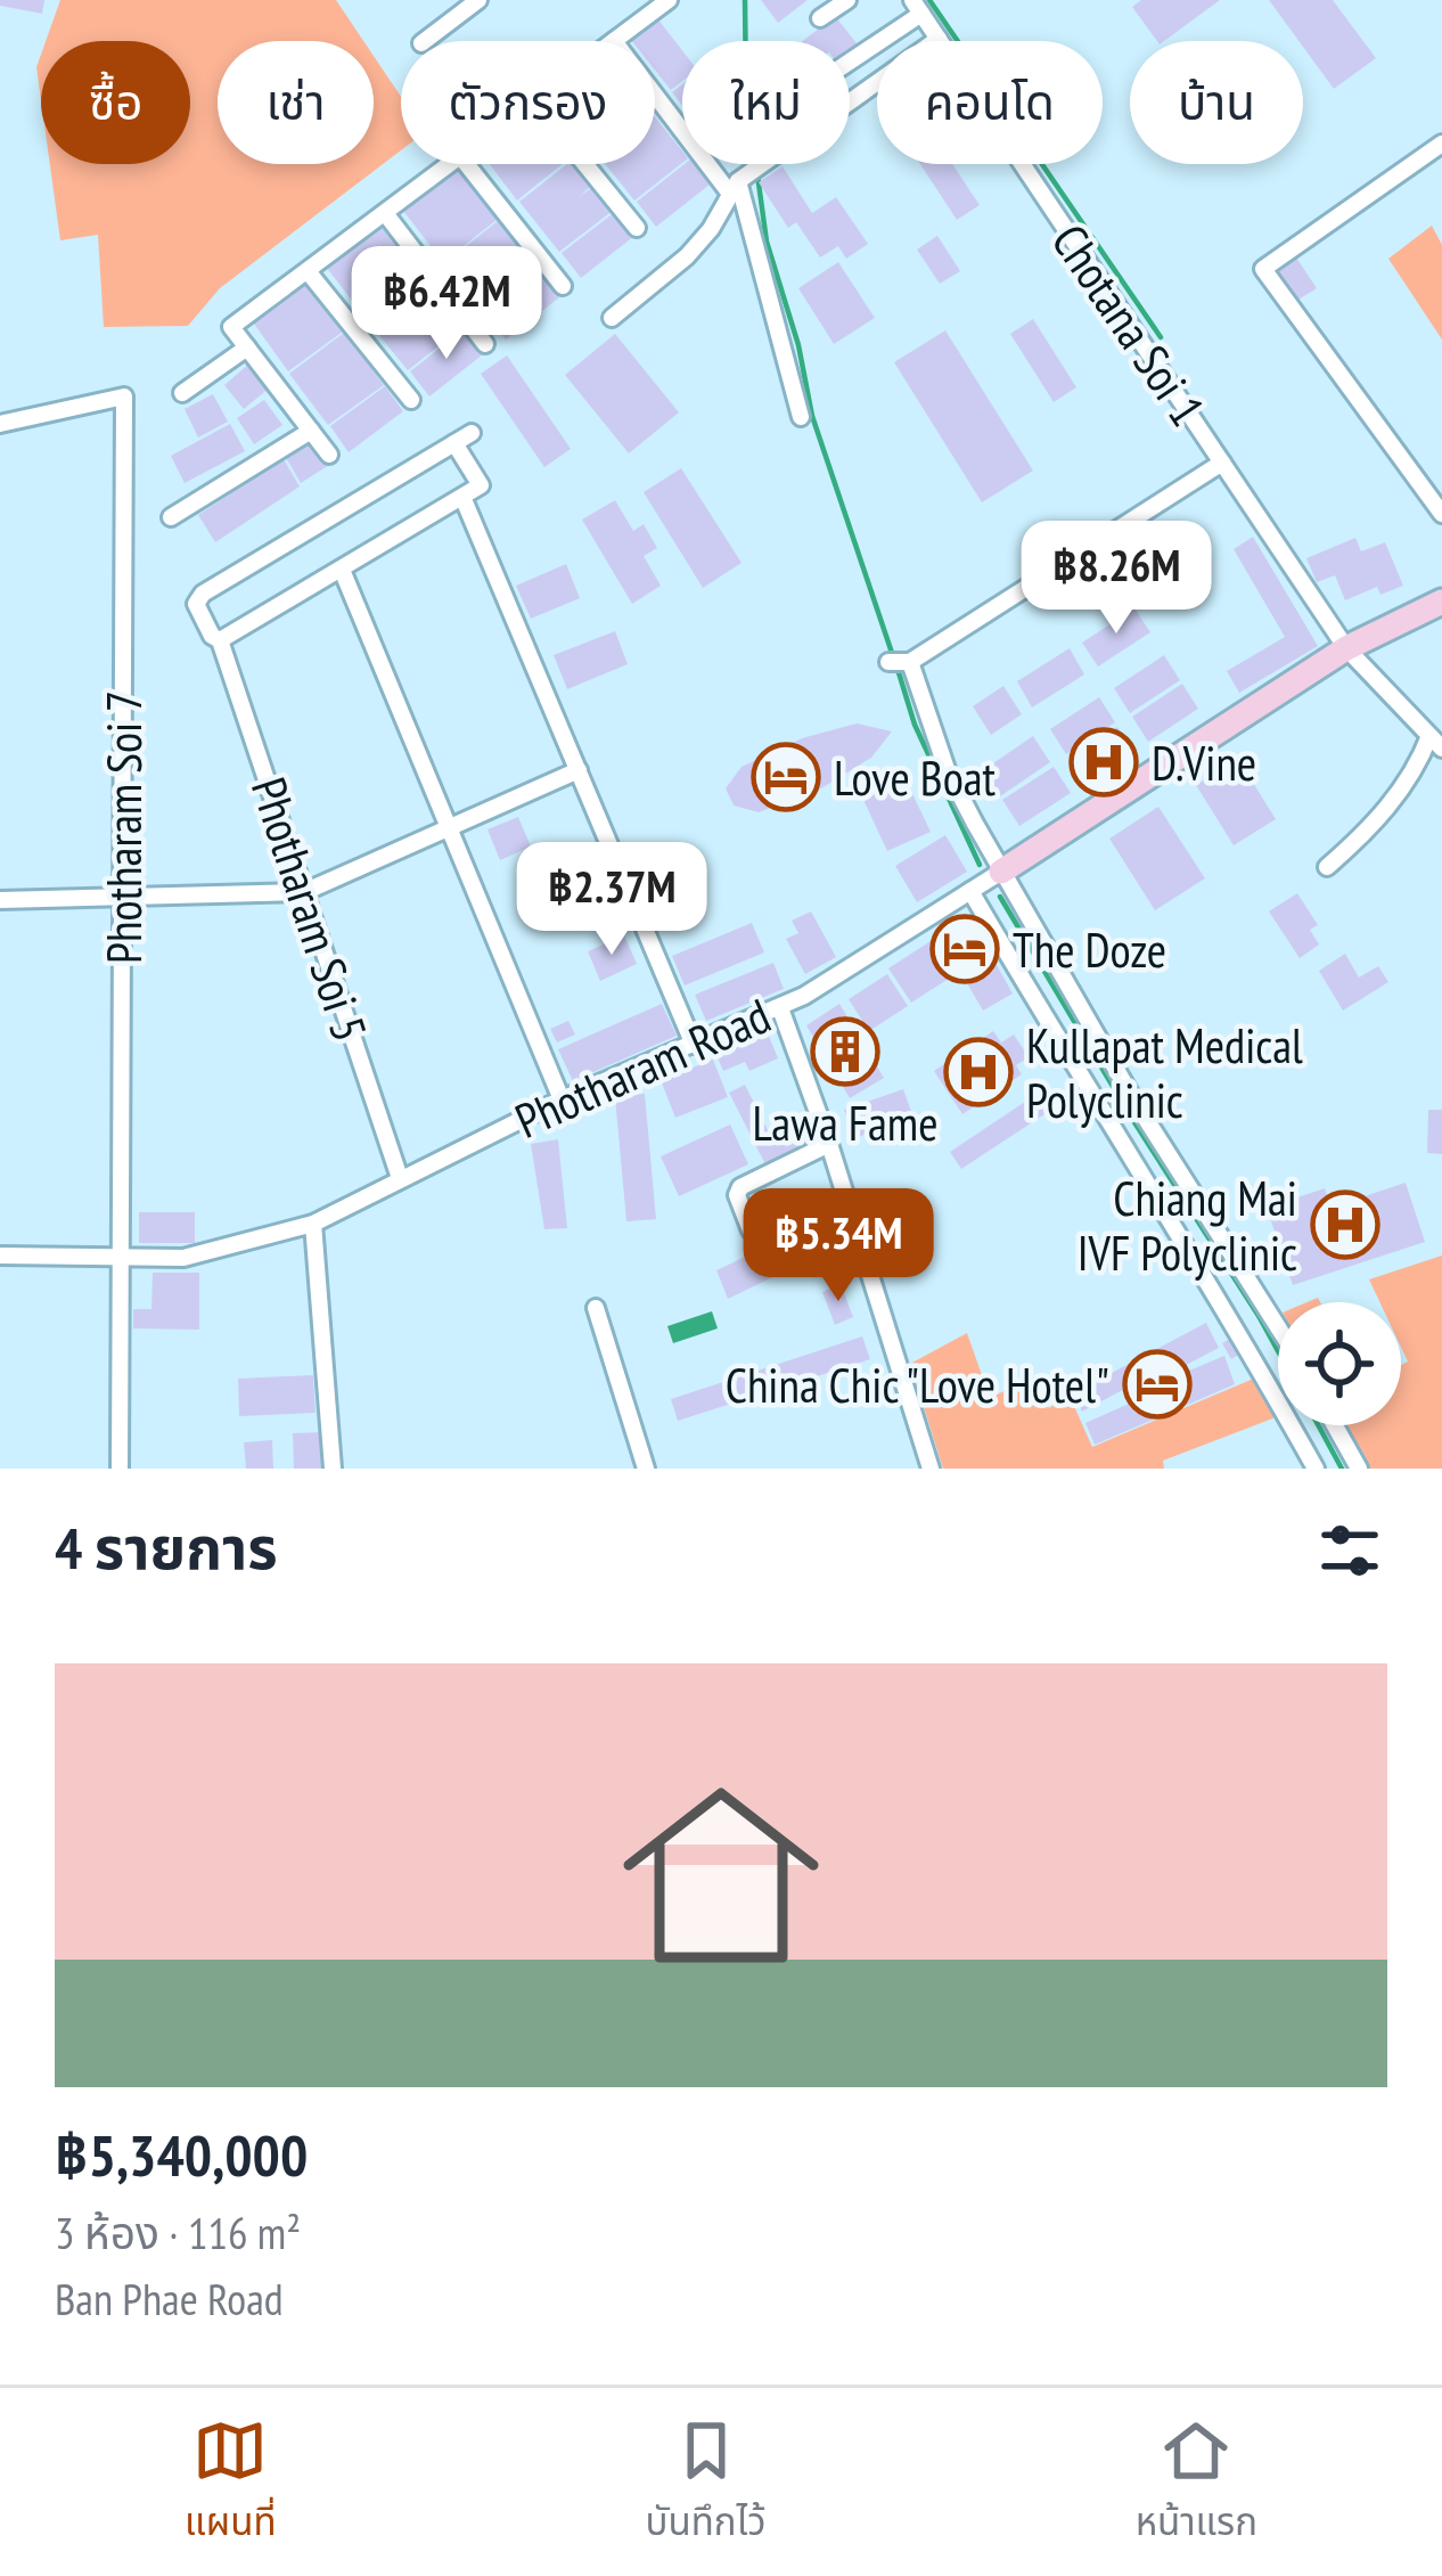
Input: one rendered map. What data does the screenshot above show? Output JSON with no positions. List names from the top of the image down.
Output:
{
  "streets": {
    "street": [
      "Chotana Soi 1",
      "Photharam Soi 7",
      "Photharam Soi 5",
      "Photharam Road"
    ]
  },
  "crossings": [
    ["Chotana Soi 1", "Photharam Road"],
    ["Photharam Soi 7", "Photharam Road"],
    ["Photharam Soi 5", "Photharam Road"]
  ],
  "places": {
    "hospital": ["D.Vine", "Kullapat Medical Polyclinic", "Chiang Mai IVF Polyclinic"],
    "hotel": ["Love Boat", "The Doze", "China Chic \"Love Hotel\""],
    "building": ["Lawa Fame"]
  },
  "page": {
    "chip": [
      "ซื้อ",
      "เช่า",
      "ตัวกรอง",
      "ใหม่",
      "คอนโด",
      "บ้าน"
    ],
    "price": [
      "฿6.42M",
      "฿8.26M",
      "฿2.37M",
      "฿5.34M"
    ],
    "heading": "4 รายการ",
    "list": [
      {
        "name": "฿5,340,000",
        "note": "3 ห้อง · 116 m² · Ban Phae Road"
      }
    ],
    "tabs": ["แผนที่", "บันทึกไว้", "หน้าแรก"]
  }
}
